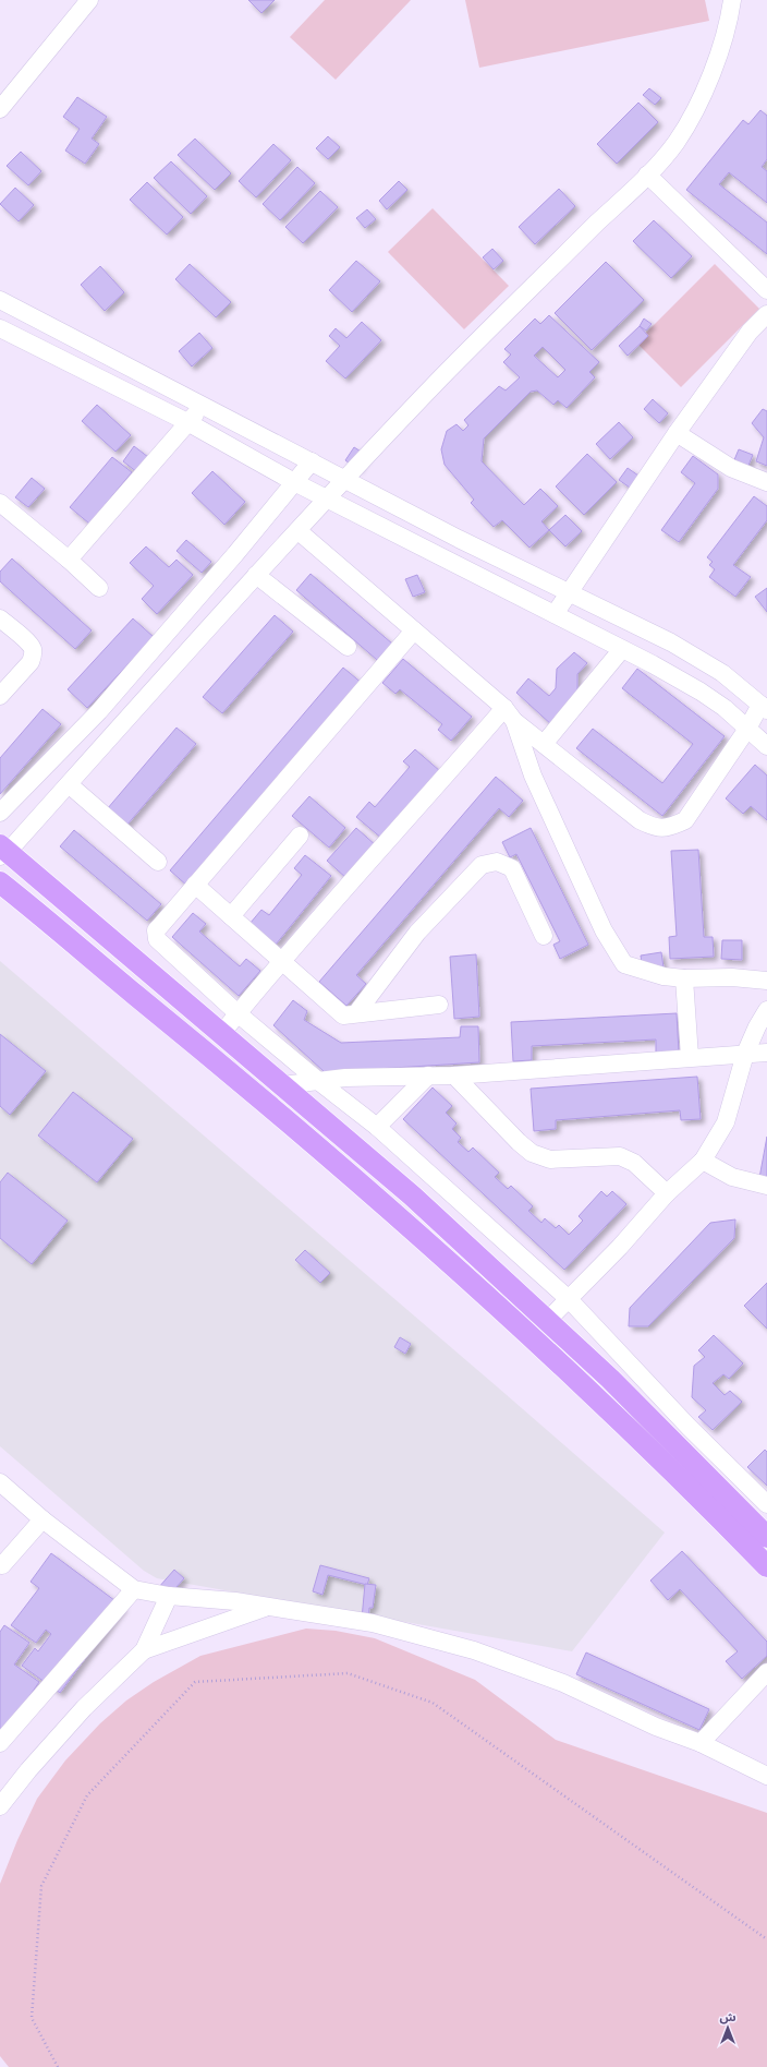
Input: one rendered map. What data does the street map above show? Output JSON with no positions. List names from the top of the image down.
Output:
{
  "north": "top"
}
